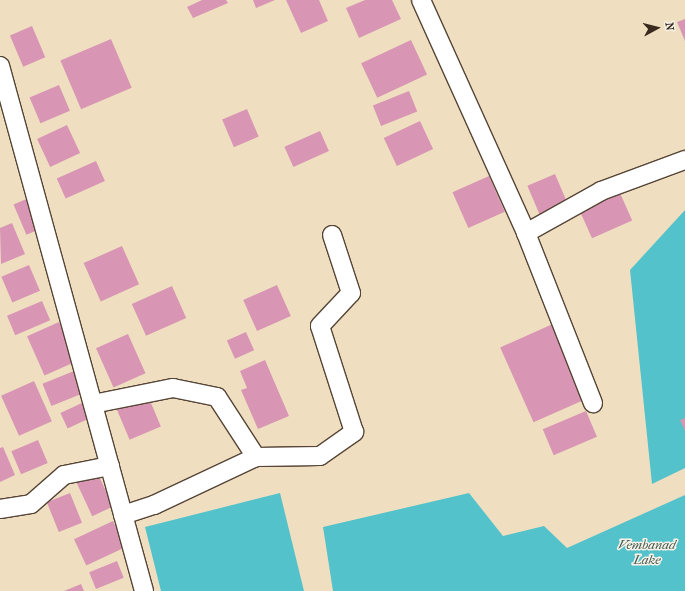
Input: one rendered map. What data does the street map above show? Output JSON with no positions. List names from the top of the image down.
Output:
{
  "water": ["Vembanad Lake"],
  "north": "right"
}
